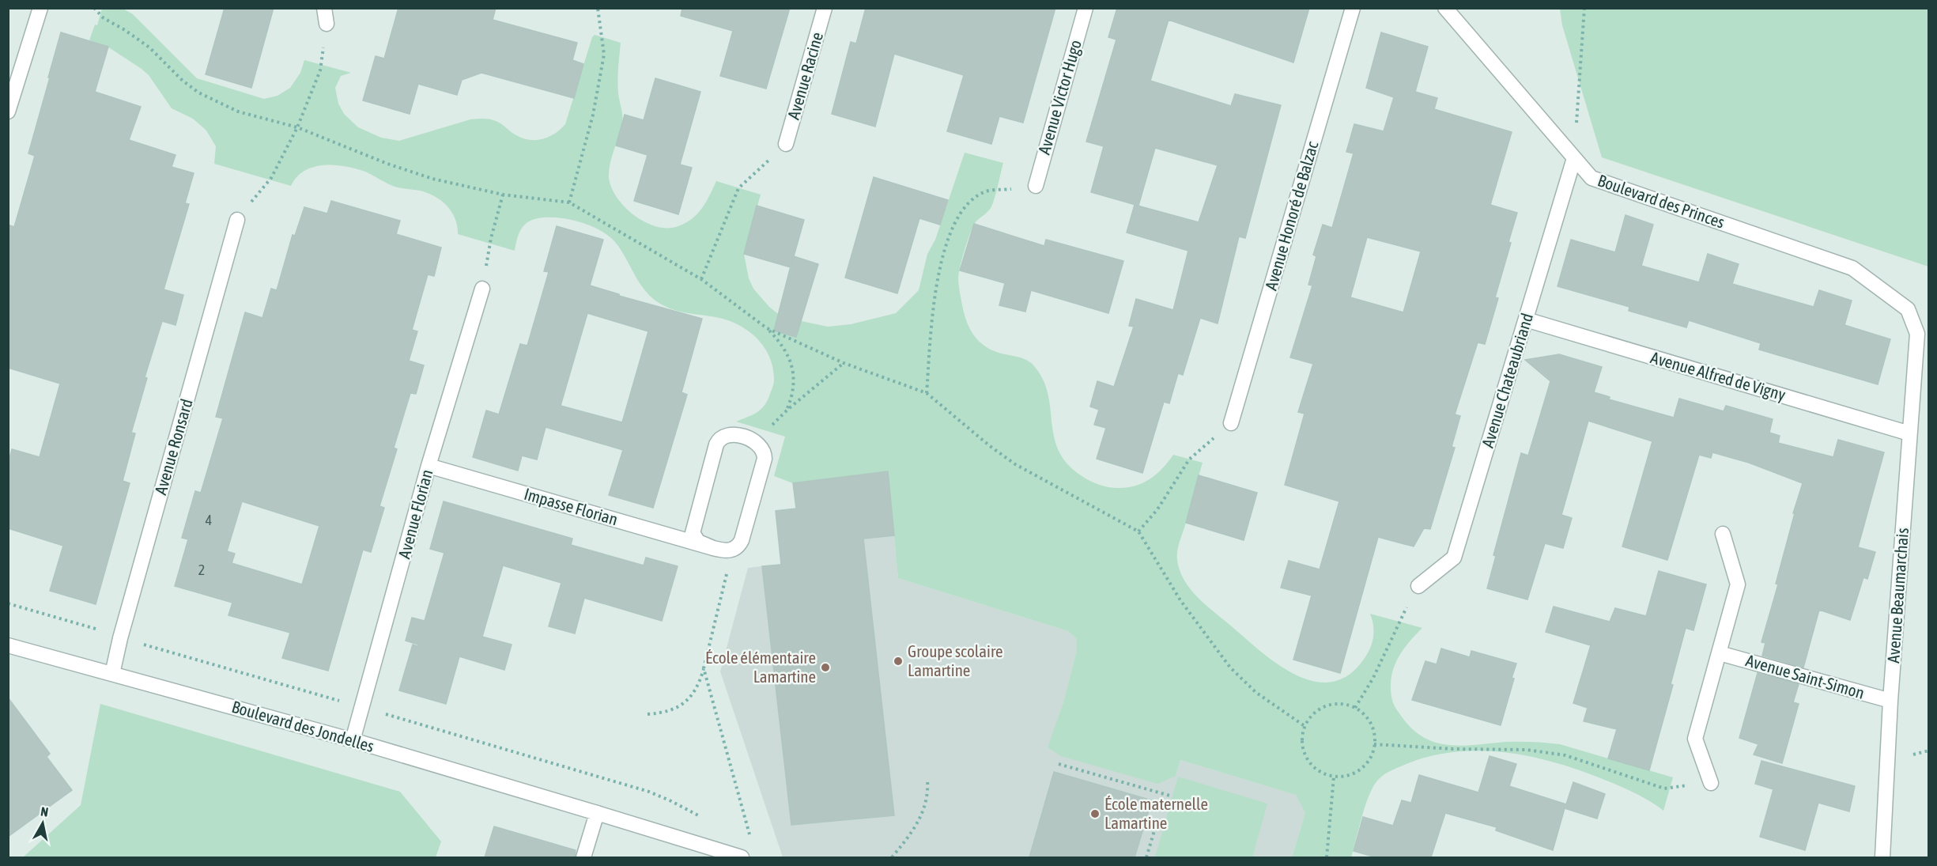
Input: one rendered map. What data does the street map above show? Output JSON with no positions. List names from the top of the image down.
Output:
{
  "streets": {
    "street": [
      "Avenue Racine",
      "Avenue Victor Hugo",
      "Boulevard des Princes",
      "Avenue Honoré de Balzac",
      "Avenue Alfred de Vigny",
      "Avenue Chateaubriand",
      "Avenue Ronsard",
      "Impasse Florian",
      "Avenue Florian",
      "Avenue Beaumarchais",
      "Avenue Saint-Simon",
      "Boulevard des Jondelles"
    ]
  },
  "crossings": [
    ["Boulevard des Princes", "Avenue Chateaubriand"],
    ["Boulevard des Princes", "Avenue Beaumarchais"],
    ["Avenue Alfred de Vigny", "Avenue Chateaubriand"],
    ["Avenue Alfred de Vigny", "Avenue Beaumarchais"],
    ["Avenue Ronsard", "Boulevard des Jondelles"],
    ["Impasse Florian", "Avenue Florian"],
    ["Avenue Florian", "Boulevard des Jondelles"],
    ["Avenue Beaumarchais", "Avenue Saint-Simon"]
  ],
  "places": ["Groupe scolaire Lamartine", "École élémentaire Lamartine", "École maternelle Lamartine"],
  "house_numbers": ["4", "2"],
  "north": "top"
}
